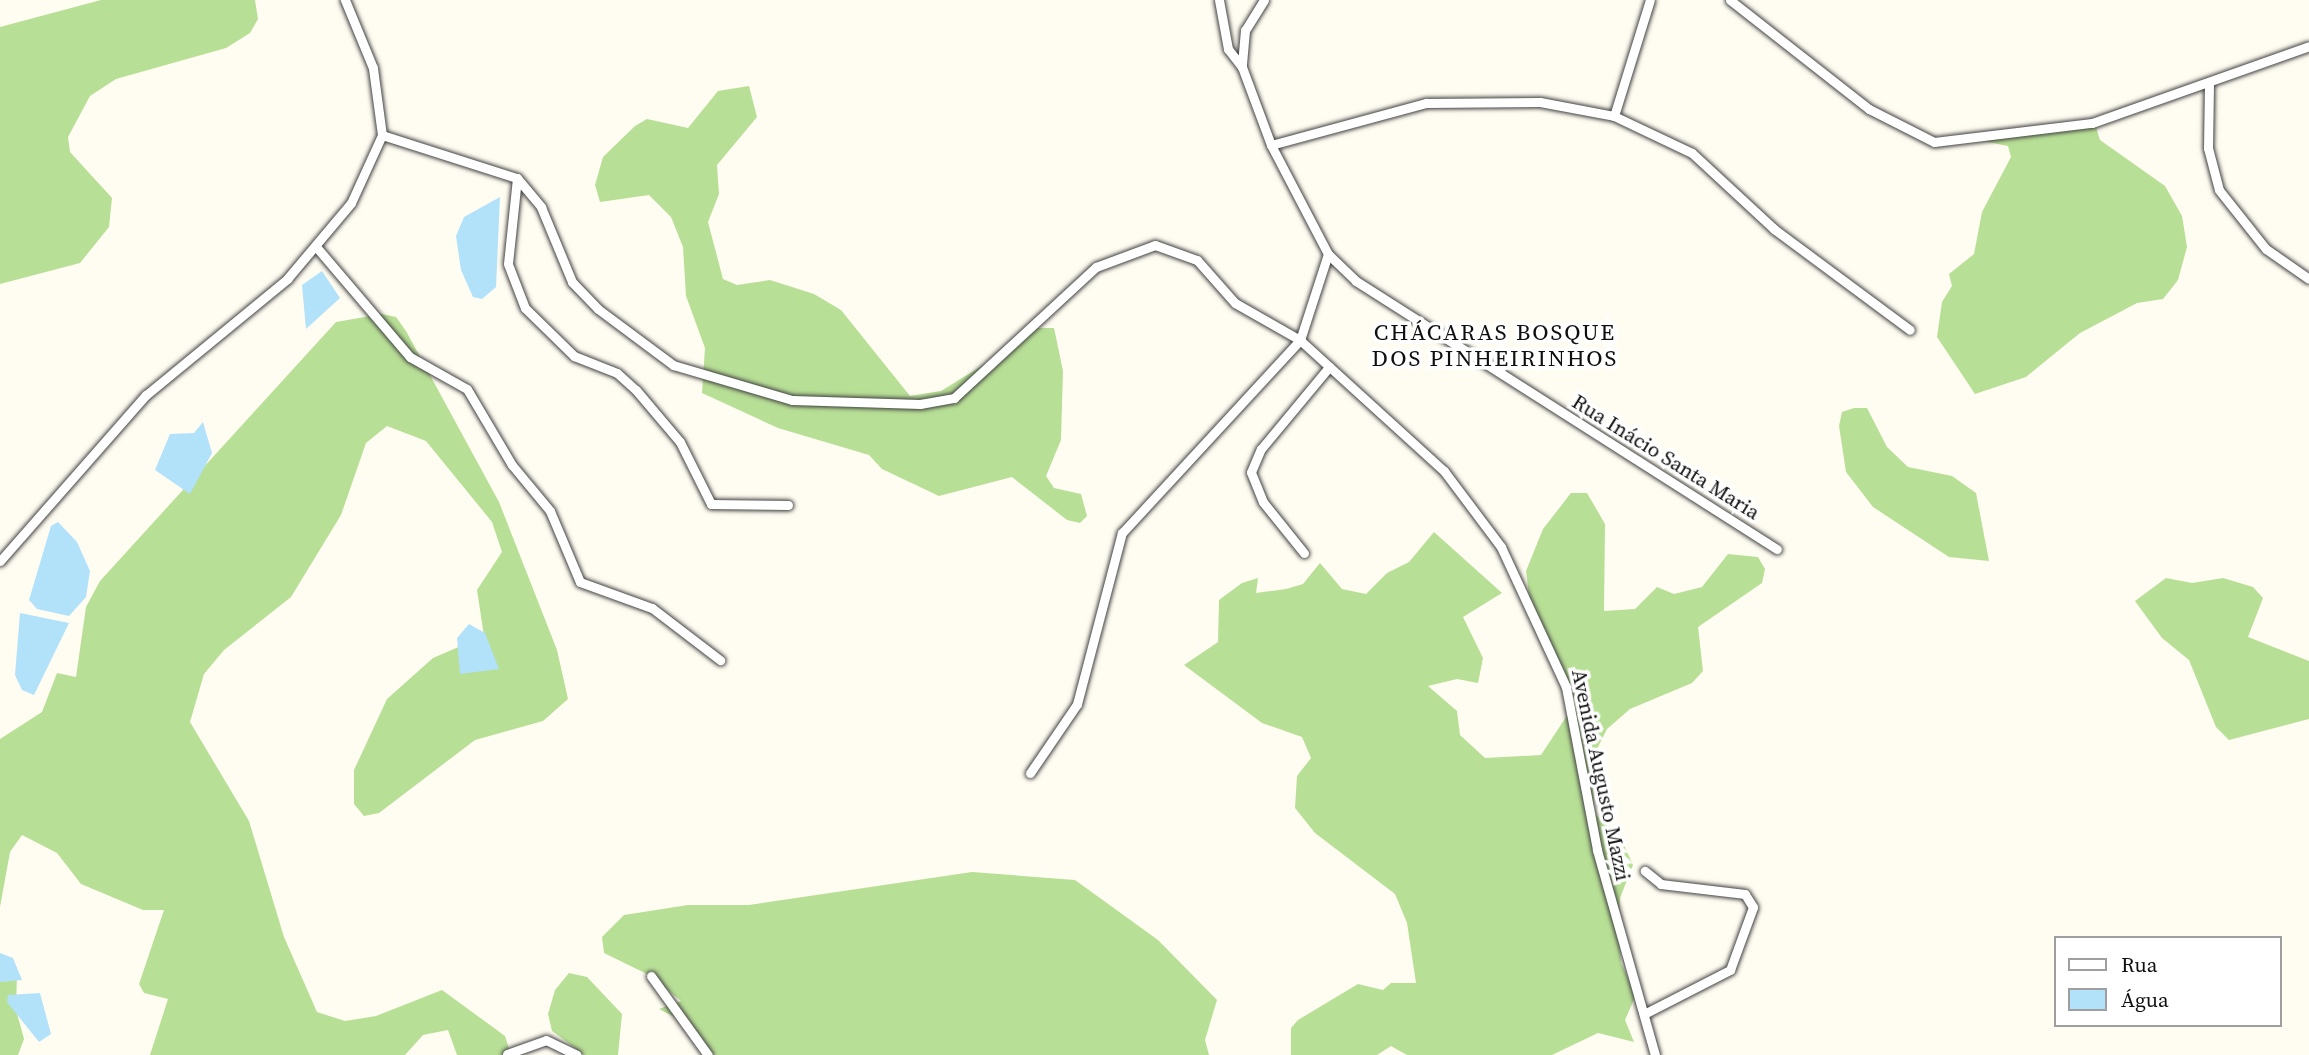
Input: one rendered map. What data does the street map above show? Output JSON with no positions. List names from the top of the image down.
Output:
{
  "streets": {
    "street": ["Rua Inácio Santa Maria", "Avenida Augusto Mazzi"]
  },
  "districts": ["CHÁCARAS BOSQUE DOS PINHEIRINHOS"],
  "legend": ["Rua", "Água"]
}
